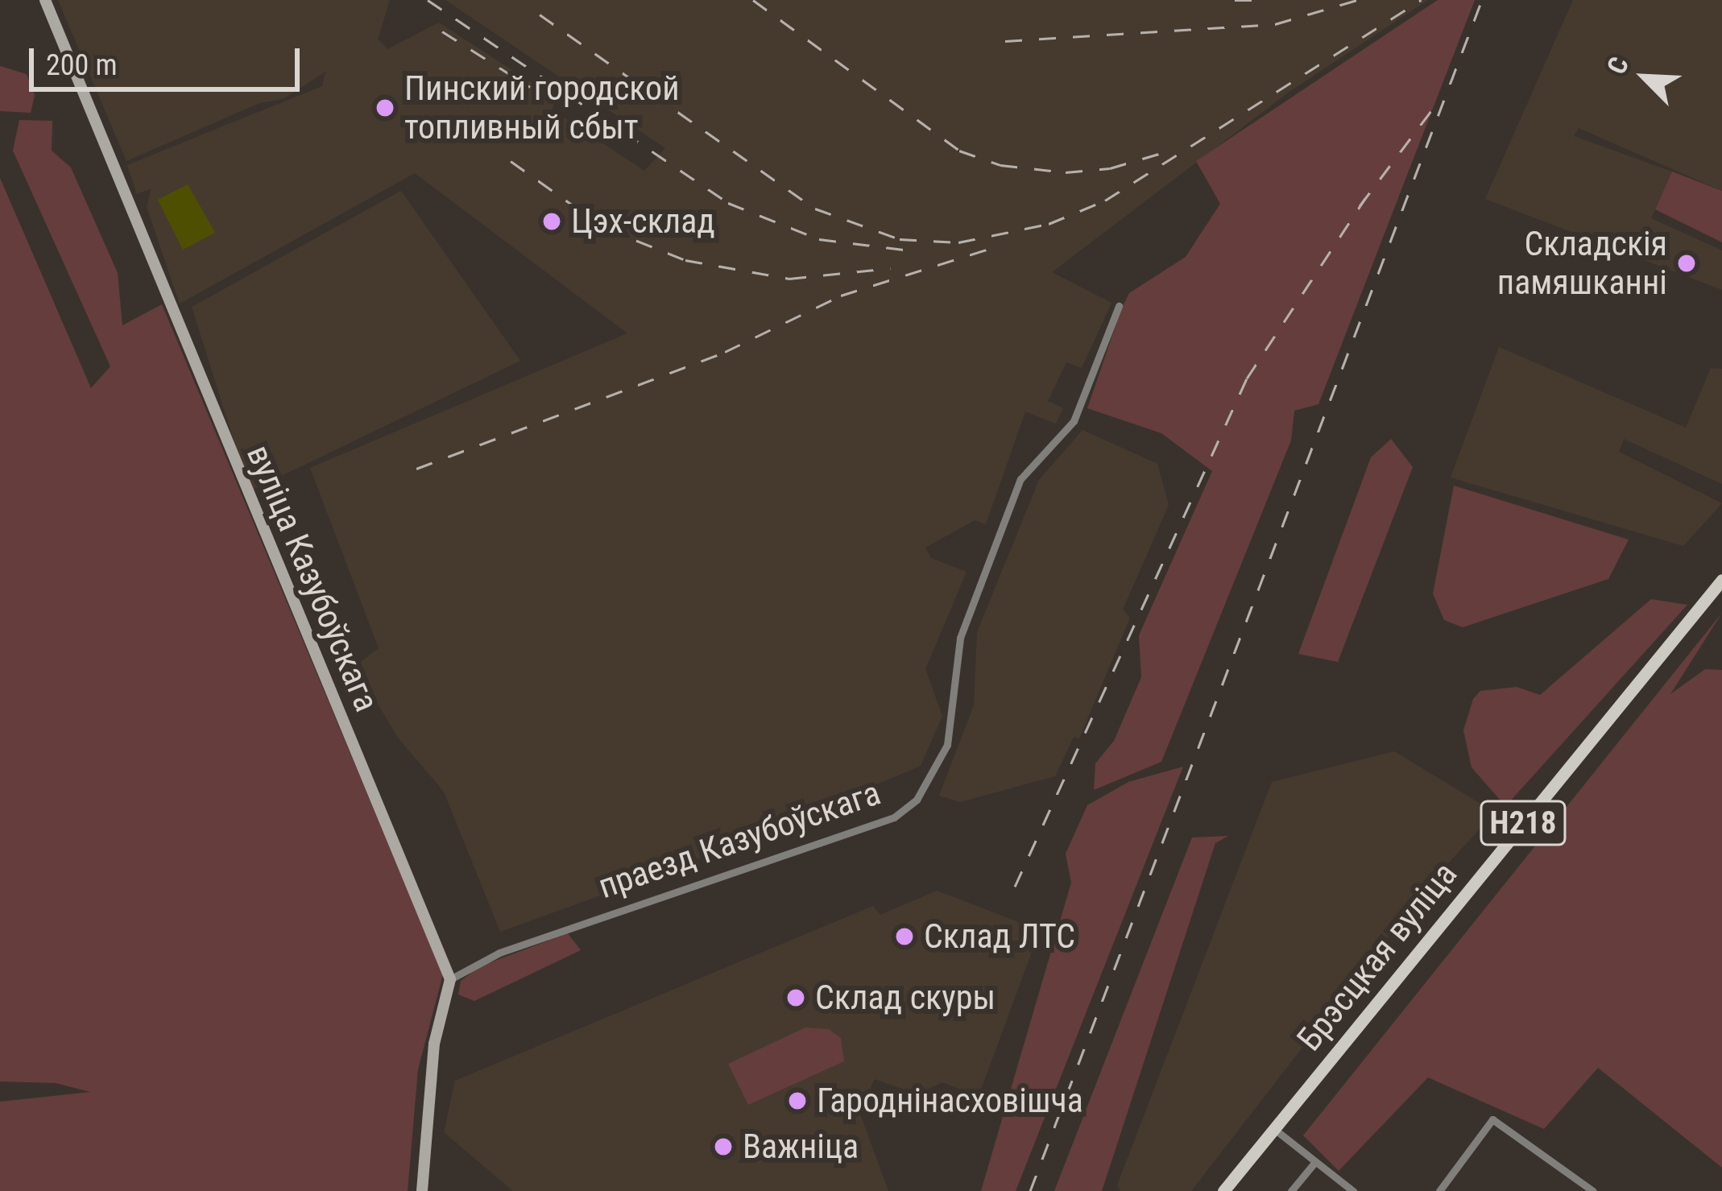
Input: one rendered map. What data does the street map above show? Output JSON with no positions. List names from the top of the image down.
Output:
{
  "streets": {
    "main road": ["Н218", "Брэсцкая вуліца"],
    "street": ["вуліца Казубоўскага", "праезд Казубоўскага"]
  },
  "crossings": [
    ["вуліца Казубоўскага", "праезд Казубоўскага"]
  ],
  "places": [
    "Пинский городской топливный сбыт",
    "Цэх-склад",
    "Складскія памяшканні",
    "Склад ЛТС",
    "Склад скуры",
    "Гароднінасховішча",
    "Важніца"
  ],
  "scale_bar": "200 m",
  "north": "top left"
}
